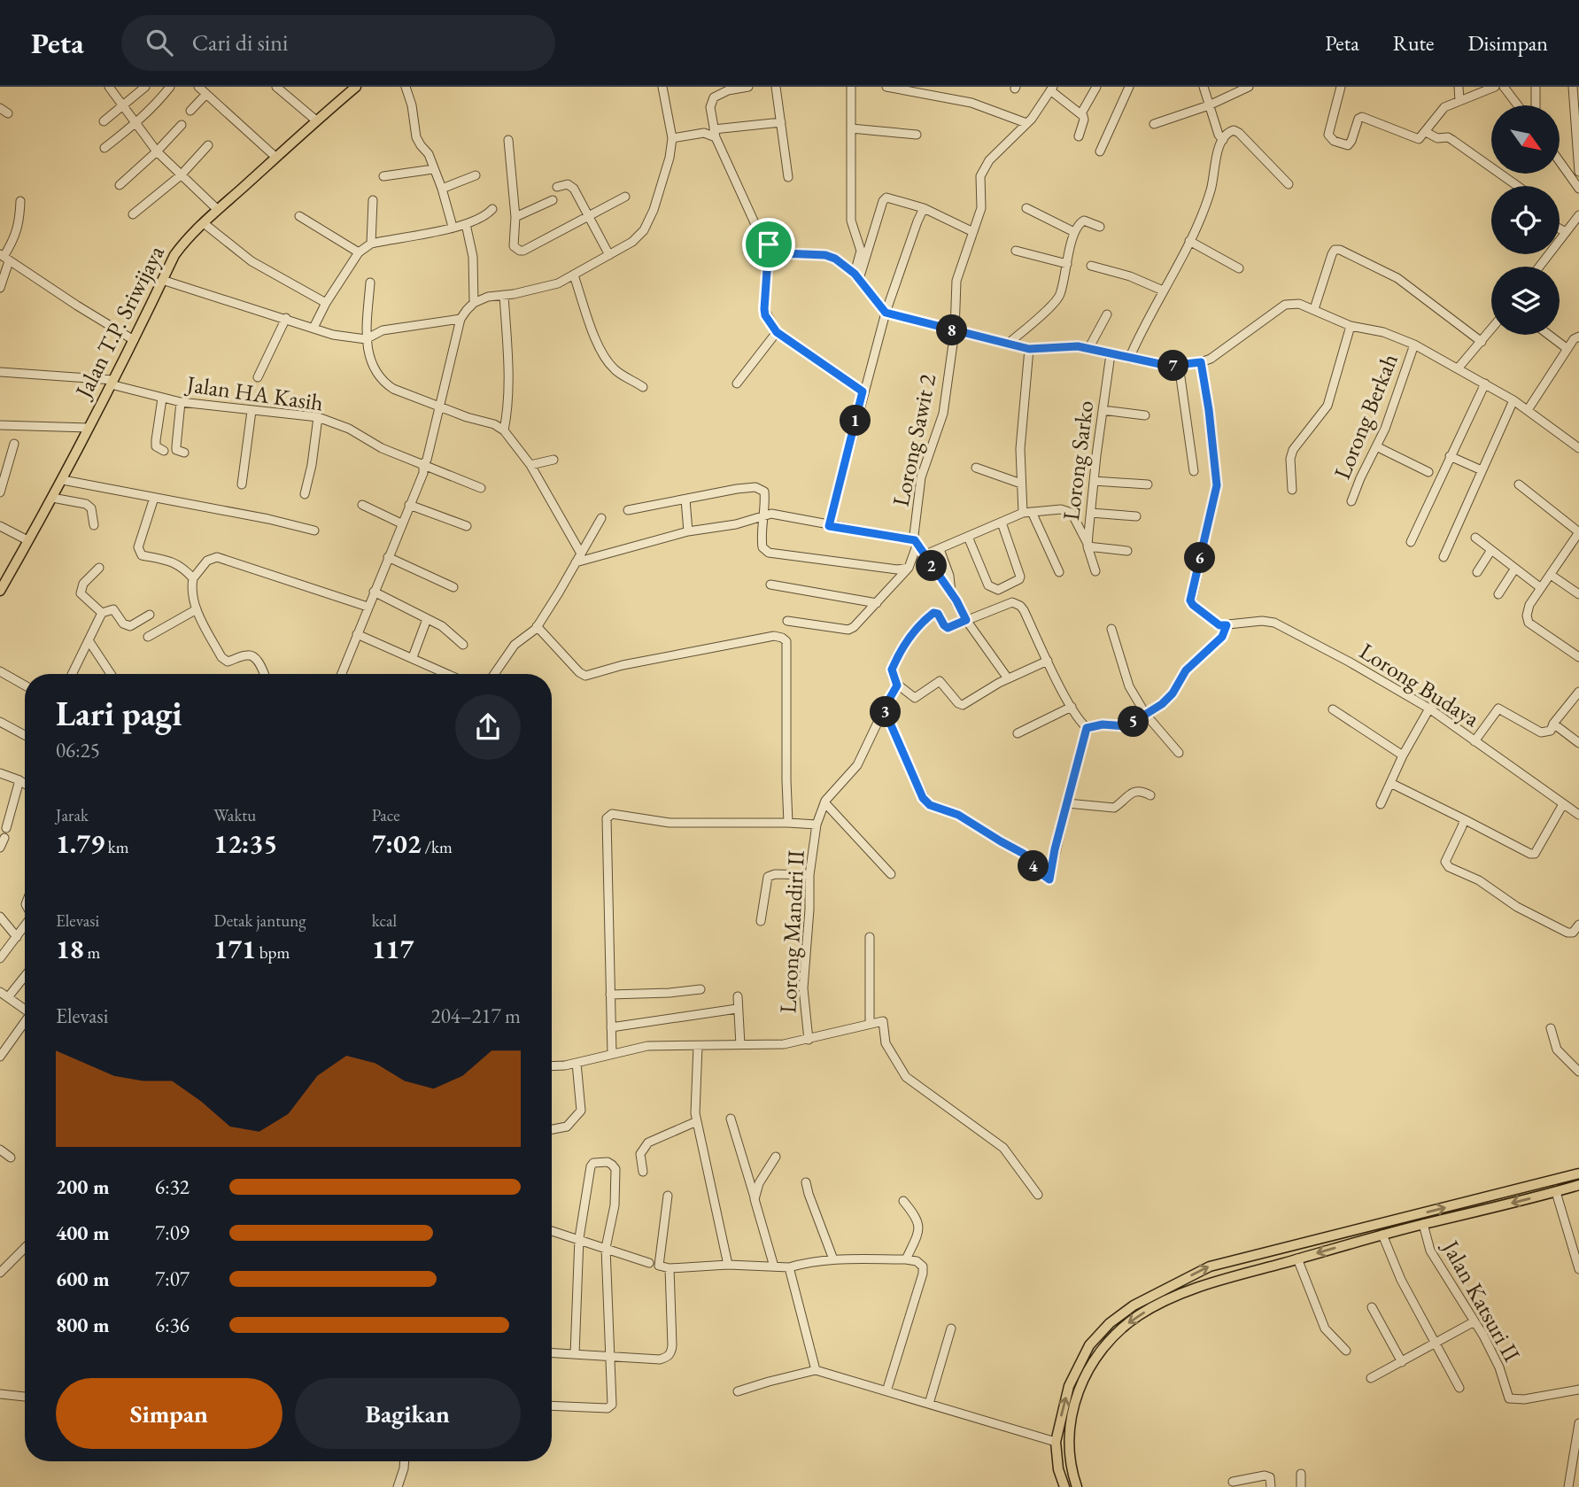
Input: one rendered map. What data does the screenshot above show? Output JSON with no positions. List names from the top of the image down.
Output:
{
  "streets": {
    "main road": ["Jalan T.P. Sriwijaya"],
    "street": [
      "Jalan HA Kasih",
      "Lorong Berkah",
      "Lorong Sawit 2",
      "Lorong Sarko",
      "Lorong Budaya",
      "Lorong Mandiri II",
      "Jalan Katsuri II"
    ]
  },
  "crossings": [
    ["Jalan T.P. Sriwijaya", "Jalan HA Kasih"]
  ],
  "north": "bottom right",
  "page": {
    "header": "Peta",
    "search": "Cari di sini",
    "nav": ["Peta", "Rute", "Disimpan"],
    "pins": [
      "8",
      "7",
      "1",
      "6",
      "2",
      "3",
      "5",
      "4"
    ],
    "heading": ["Lari pagi", "06:25"],
    "stats": [
      ["Jarak", "1.79 km"],
      ["Waktu", "12:35"],
      ["Pace", "7:02 /km"],
      ["Elevasi", "18 m"],
      ["Detak jantung", "171 bpm"],
      ["kcal", "117"]
    ],
    "chart": ["Elevasi", "204–217 m"],
    "list": [
      {
        "name": "200 m",
        "note": "6:32"
      },
      {
        "name": "400 m",
        "note": "7:09"
      },
      {
        "name": "600 m",
        "note": "7:07"
      },
      {
        "name": "800 m",
        "note": "6:36"
      }
    ],
    "buttons": ["Simpan", "Bagikan"]
  }
}
